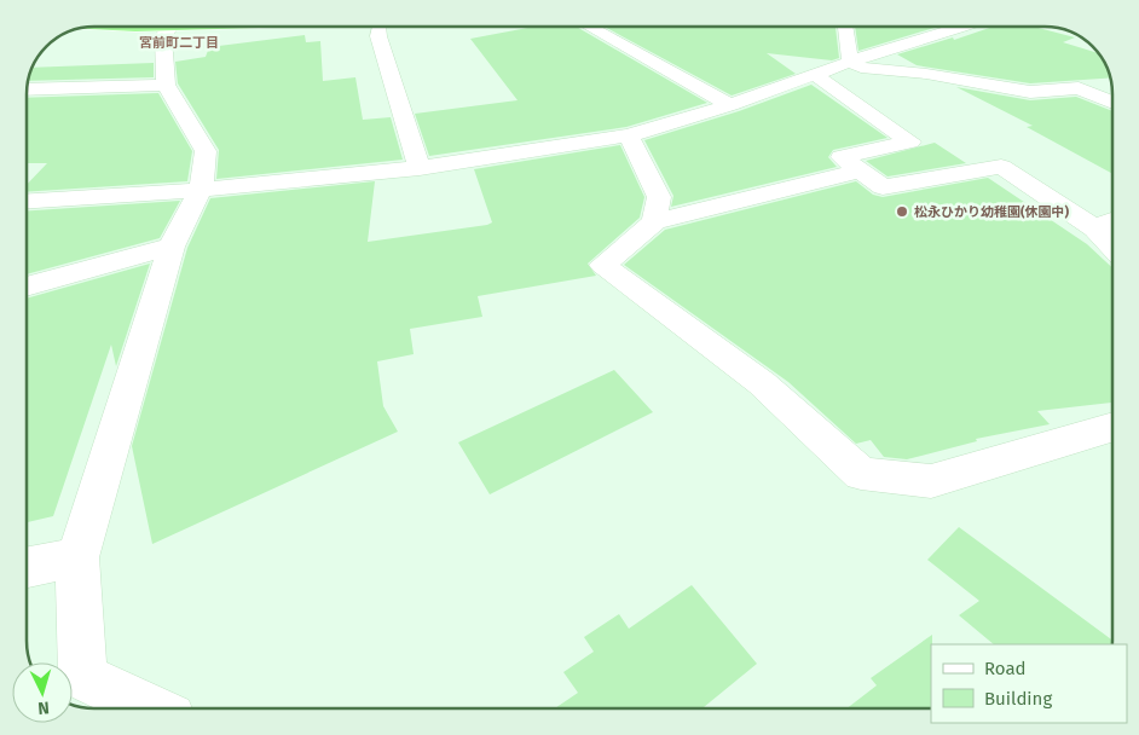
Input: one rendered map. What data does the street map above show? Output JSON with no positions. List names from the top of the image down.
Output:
{
  "districts": ["宮前町二丁目"],
  "places": ["松永ひかり幼稚園(休園中)"],
  "legend": ["Road", "Building"],
  "north": "bottom"
}
